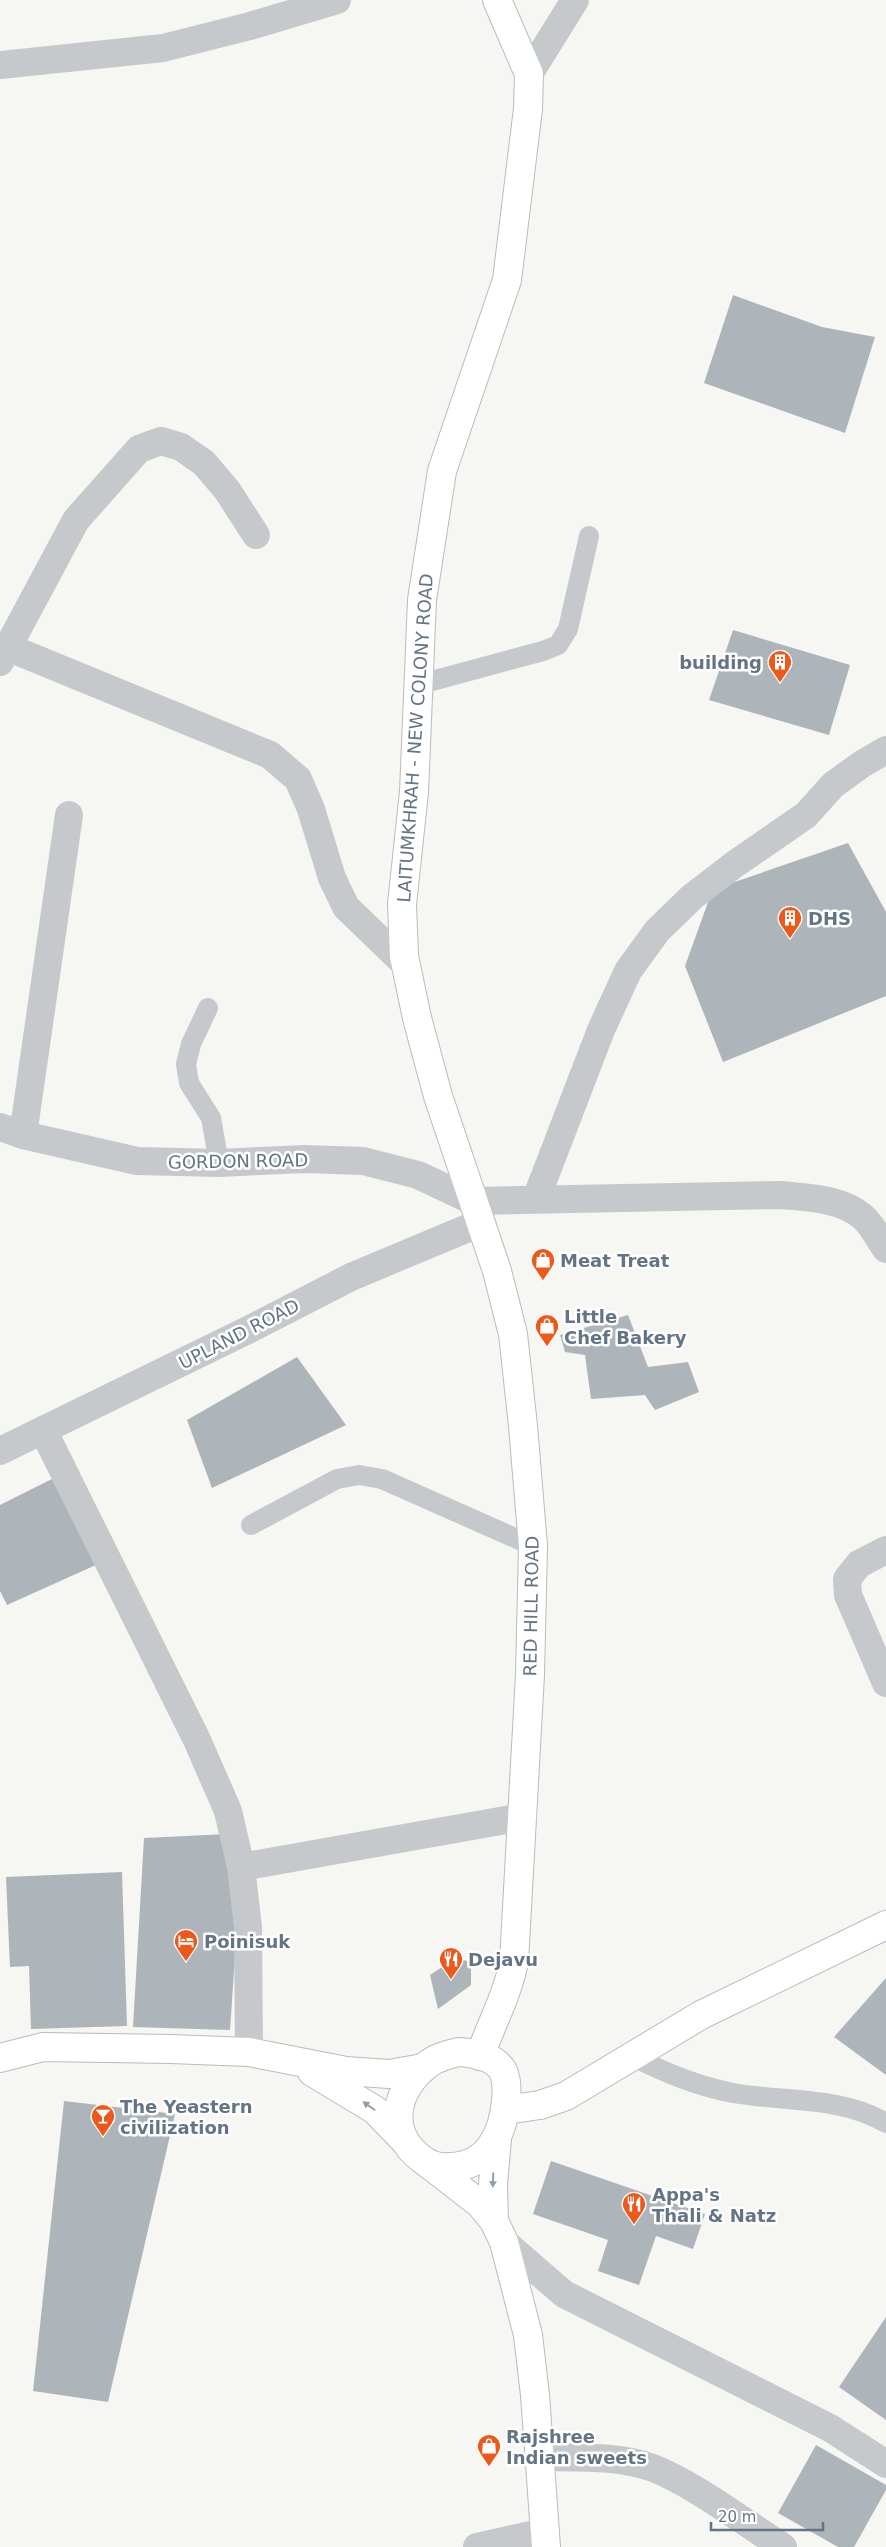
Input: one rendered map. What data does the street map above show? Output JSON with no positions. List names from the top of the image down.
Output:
{
  "streets": {
    "street": [
      "LAITUMKHRAH - NEW COLONY ROAD",
      "GORDON ROAD",
      "UPLAND ROAD",
      "RED HILL ROAD"
    ]
  },
  "crossings": [
    ["LAITUMKHRAH - NEW COLONY ROAD", "RED HILL ROAD"],
    ["GORDON ROAD", "UPLAND ROAD"],
    ["GORDON ROAD", "RED HILL ROAD"],
    ["UPLAND ROAD", "RED HILL ROAD"]
  ],
  "places": {
    "building": ["building", "DHS"],
    "shop": ["Meat Treat", "Little Chef Bakery", "Rajshree Indian sweets"],
    "hotel": ["Poinisuk"],
    "restaurant": ["Dejavu", "Appa's Thali & Natz"],
    "bar": ["The Yeastern civilization"]
  },
  "scale_bar": "20 m"
}
